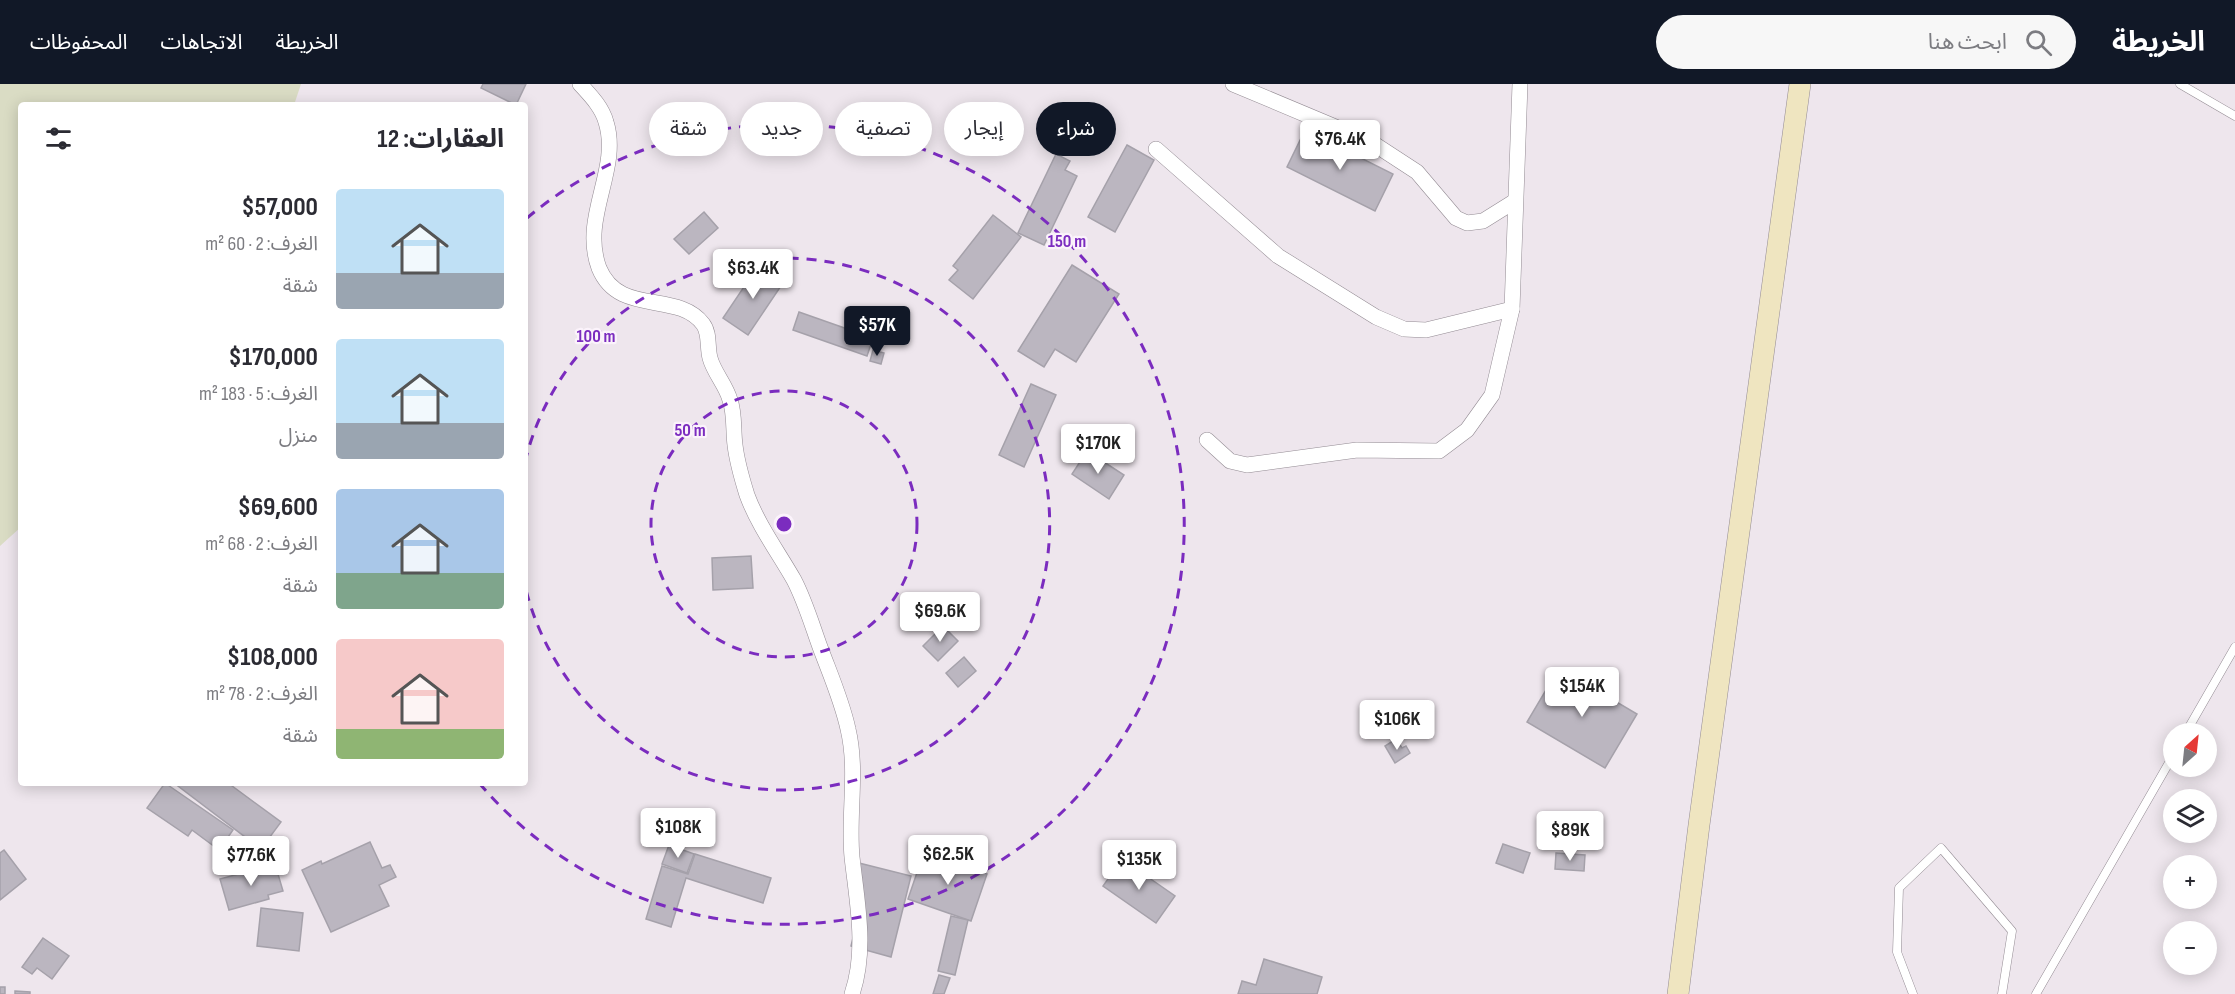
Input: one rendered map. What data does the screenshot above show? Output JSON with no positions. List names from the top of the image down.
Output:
{
  "north": "top right",
  "page": {
    "header": "الخريطة",
    "search": "ابحث هنا",
    "nav": ["الخريطة", "الاتجاهات", "المحفوظات"],
    "chip": [
      "شراء",
      "إيجار",
      "تصفية",
      "جديد",
      "شقة"
    ],
    "heading": "العقارات: 12",
    "price": [
      "$76.4K",
      "$63.4K",
      "$57K",
      "$170K",
      "$69.6K",
      "$154K",
      "$106K",
      "$108K",
      "$89K",
      "$62.5K",
      "$77.6K",
      "$135K"
    ],
    "list": [
      {
        "name": "$57,000",
        "note": "الغرف: 2 · 60 m² · شقة"
      },
      {
        "name": "$170,000",
        "note": "الغرف: 5 · 183 m² · منزل"
      },
      {
        "name": "$69,600",
        "note": "الغرف: 2 · 68 m² · شقة"
      },
      {
        "name": "$108,000",
        "note": "الغرف: 2 · 78 m² · شقة"
      }
    ],
    "map_buttons": ["+", "−"]
  },
  "rings": ["150 m", "100 m", "50 m"]
}
